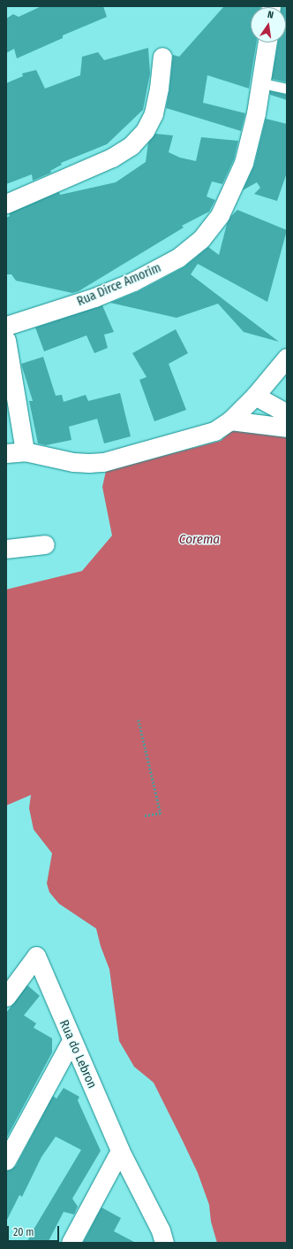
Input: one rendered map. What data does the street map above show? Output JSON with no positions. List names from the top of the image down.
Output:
{
  "streets": {
    "street": ["Rua Dirce Amorim", "Rua do Lebron"]
  },
  "water": ["Corema"],
  "scale_bar": "20 m",
  "north": "top"
}
